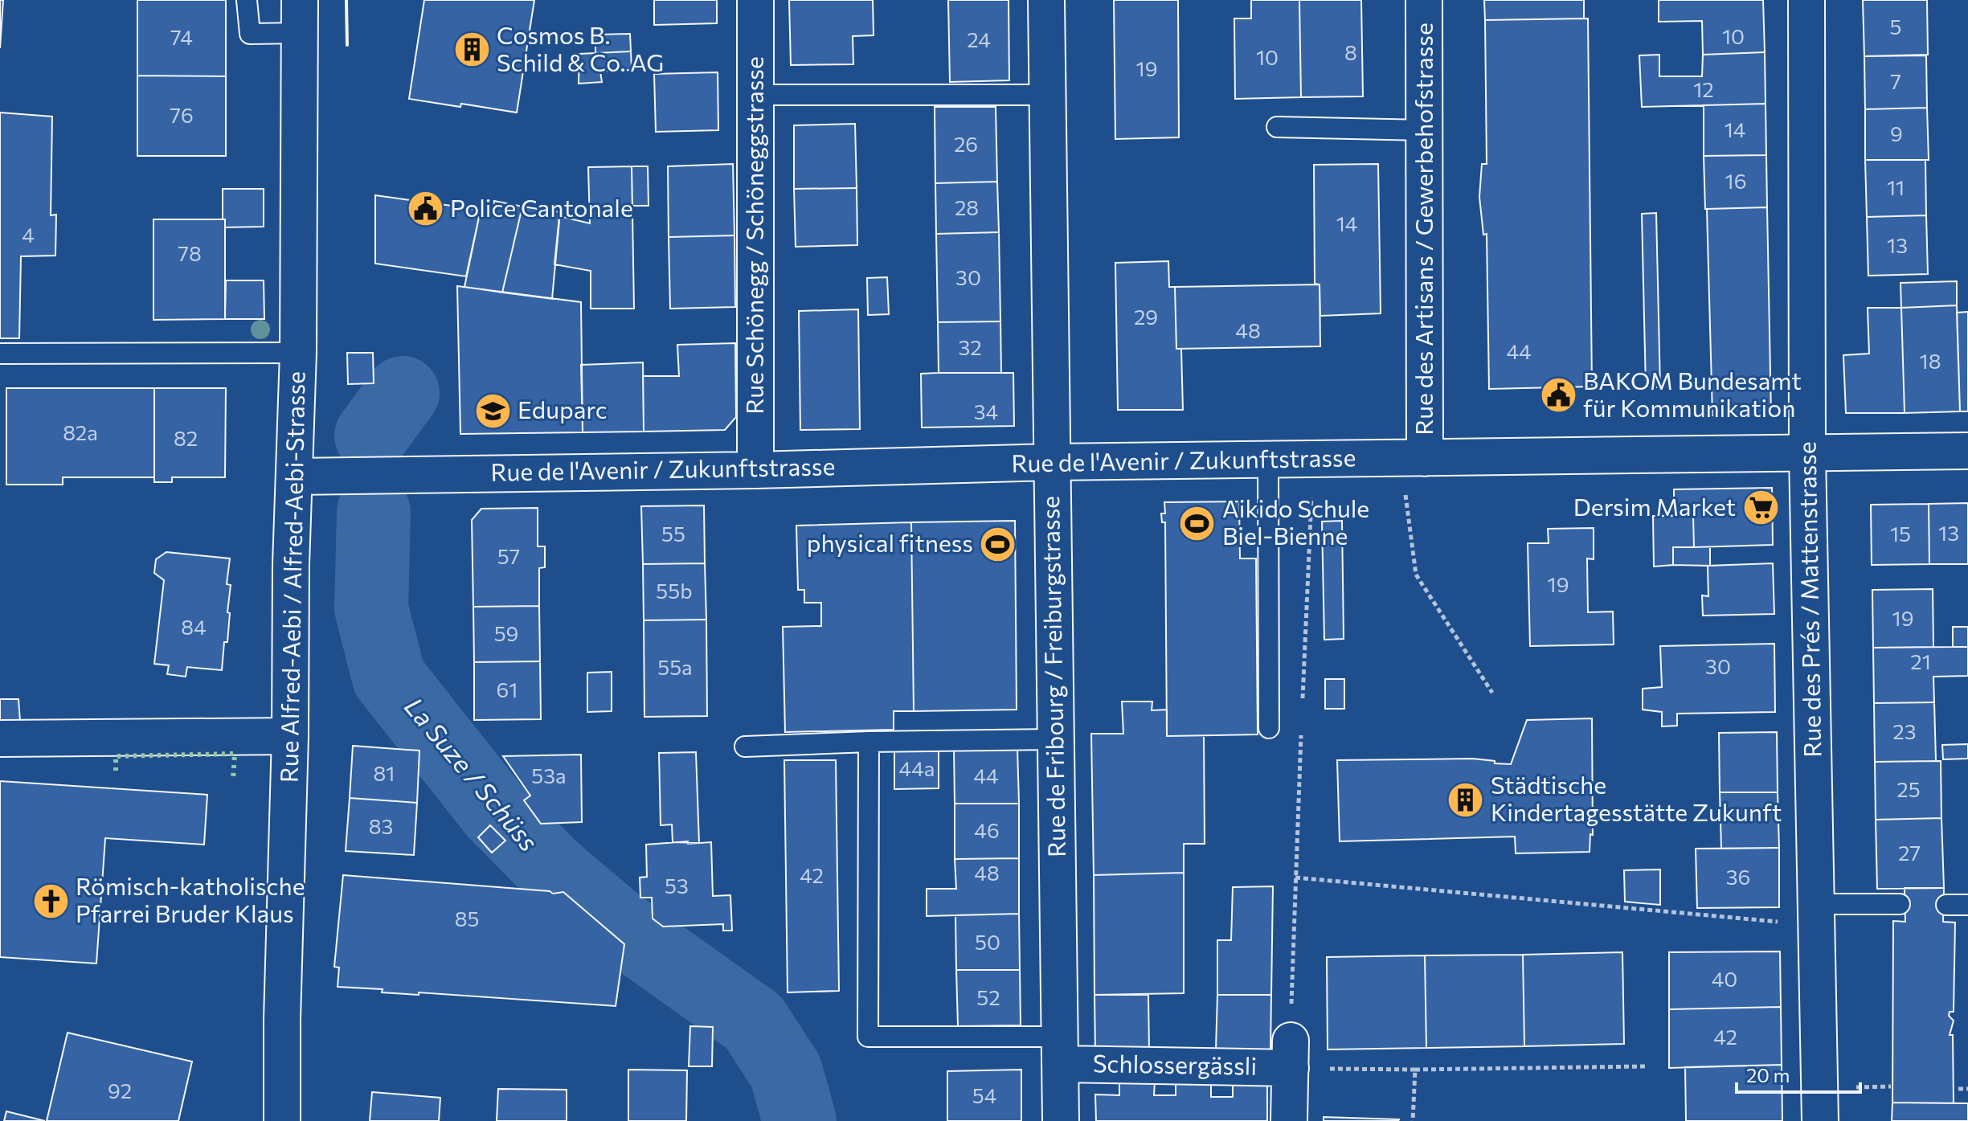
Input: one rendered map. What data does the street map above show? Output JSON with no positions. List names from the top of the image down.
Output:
{
  "streets": {
    "street": [
      "Rue des Artisans / Gewerbehofstrasse",
      "Rue Schönegg / Schöneggstrasse",
      "Rue de l'Avenir / Zukunftstrasse",
      "Rue Alfred-Aebi / Alfred-Aebi-Strasse",
      "Rue des Prés / Mattenstrasse",
      "Rue de Fribourg / Freiburgstrasse",
      "Schlossergässli"
    ]
  },
  "crossings": [
    ["Rue des Artisans / Gewerbehofstrasse", "Rue de l'Avenir / Zukunftstrasse"],
    ["Rue Schönegg / Schöneggstrasse", "Rue de l'Avenir / Zukunftstrasse"],
    ["Rue de l'Avenir / Zukunftstrasse", "Rue Alfred-Aebi / Alfred-Aebi-Strasse"],
    ["Rue de l'Avenir / Zukunftstrasse", "Rue des Prés / Mattenstrasse"],
    ["Rue de l'Avenir / Zukunftstrasse", "Rue de Fribourg / Freiburgstrasse"],
    ["Rue de Fribourg / Freiburgstrasse", "Schlossergässli"]
  ],
  "water": ["La Suze / Schüss"],
  "places": {
    "building": ["Cosmos B. Schild & Co. AG", "Städtische Kindertagesstätte Zukunft"],
    "public building": ["Police Cantonale", "BAKOM Bundesamt für Kommunikation"],
    "school or university": ["Eduparc"],
    "supermarket": ["Dersim Market"],
    "sports": ["Aikido Schule Biel-Bienne", "physical fitness"],
    "church": ["Römisch-katholische Pfarrei Bruder Klaus"]
  },
  "house_numbers": [
    "5",
    "10",
    "74",
    "24",
    "8",
    "10",
    "19",
    "7",
    "12",
    "76",
    "14",
    "9",
    "26",
    "16",
    "11",
    "28",
    "14",
    "4",
    "13",
    "78",
    "30",
    "29",
    "48",
    "32",
    "44",
    "18",
    "34",
    "82a",
    "82",
    "13",
    "55",
    "15",
    "57",
    "19",
    "55b",
    "19",
    "84",
    "59",
    "21",
    "30",
    "55a",
    "61",
    "23",
    "44a",
    "81",
    "53a",
    "44",
    "25",
    "83",
    "46",
    "27",
    "48",
    "42",
    "36",
    "53",
    "85",
    "50",
    "40",
    "52",
    "42",
    "92",
    "54"
  ],
  "scale_bar": "20 m"
}
